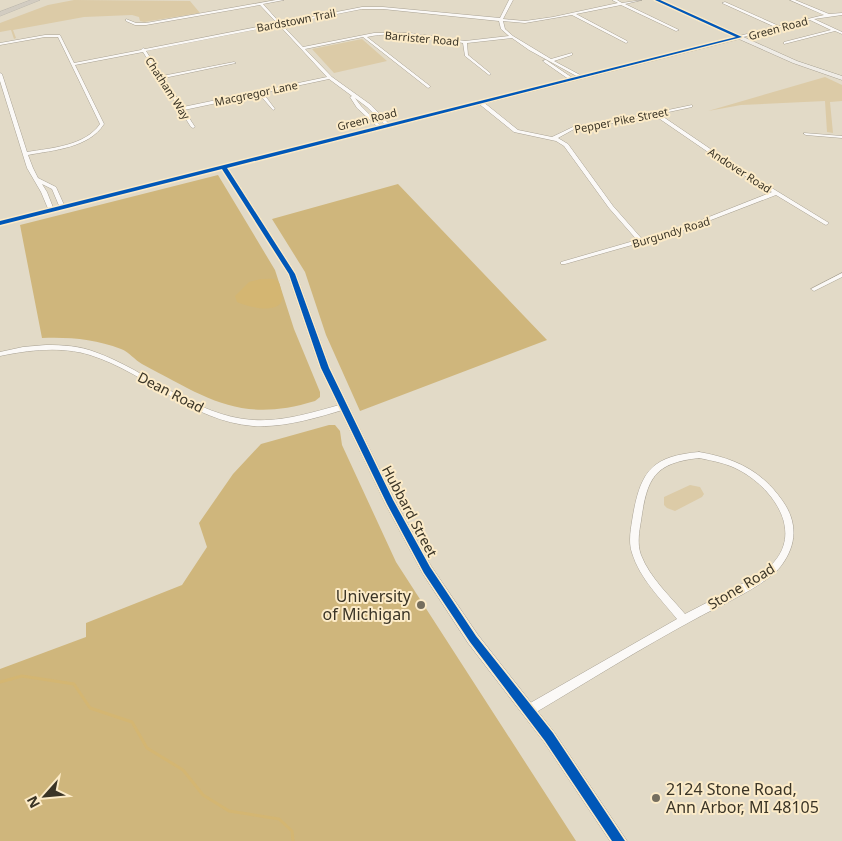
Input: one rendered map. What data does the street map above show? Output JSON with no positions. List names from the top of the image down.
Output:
{
  "streets": {
    "street": [
      "Bardstown Trail",
      "Green Road",
      "Barrister Road",
      "Chatham Way",
      "Macgregor Lane",
      "Pepper Pike Street",
      "Andover Road",
      "Burgundy Road",
      "Dean Road",
      "Hubbard Street",
      "Stone Road"
    ]
  },
  "crossings": [
    ["Bardstown Trail", "Chatham Way"],
    ["Green Road", "Hubbard Street"],
    ["Chatham Way", "Macgregor Lane"],
    ["Pepper Pike Street", "Andover Road"],
    ["Andover Road", "Burgundy Road"],
    ["Dean Road", "Hubbard Street"],
    ["Hubbard Street", "Stone Road"]
  ],
  "places": ["University of Michigan", "2124 Stone Road, Ann Arbor, MI 48105"],
  "north": "bottom left"
}
